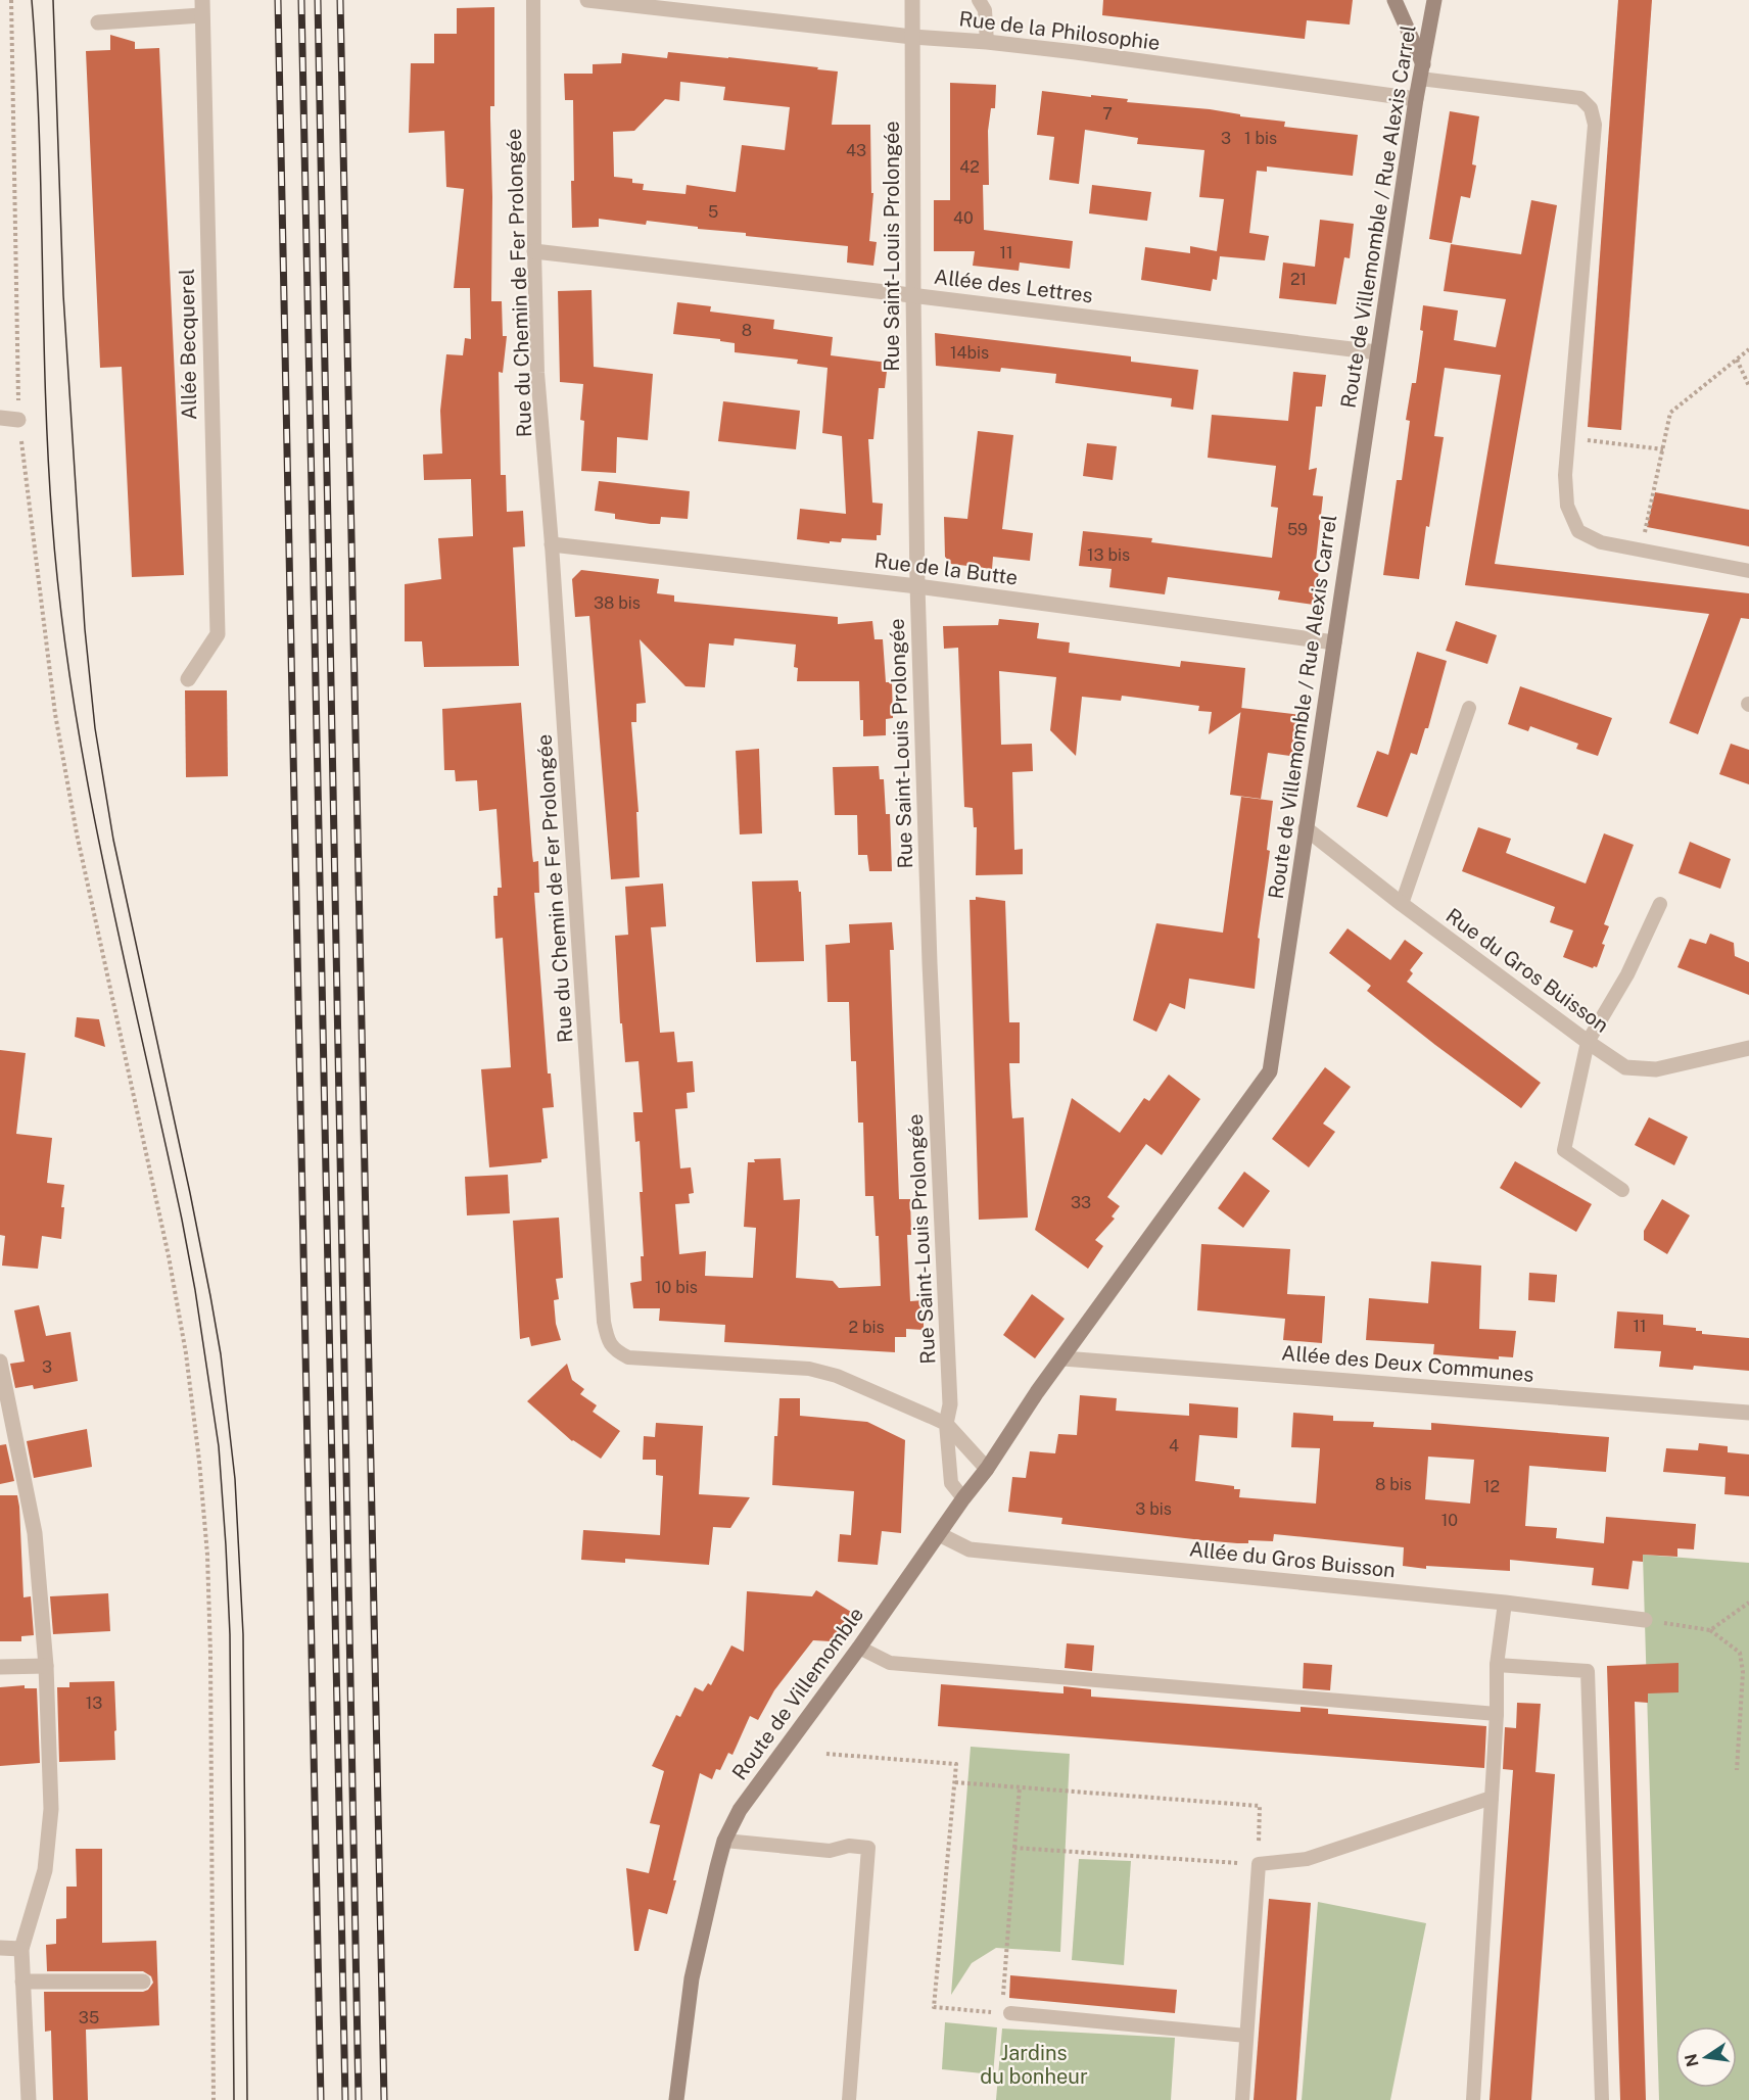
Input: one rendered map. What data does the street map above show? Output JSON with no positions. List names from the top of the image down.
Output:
{
  "streets": {
    "street": [
      "Rue de la Philosophie",
      "Route de Villemomble / Rue Alexis Carrel",
      "Rue Saint-Louis Prolongée",
      "Allée des Lettres",
      "Allée Becquerel",
      "Rue de la Butte",
      "Rue du Gros Buisson",
      "Allée des Deux Communes",
      "Allée du Gros Buisson",
      "Route de Villemomble"
    ],
    "lane": ["Rue du Chemin de Fer Prolongée"]
  },
  "crossings": [
    ["Rue de la Philosophie", "Route de Villemomble / Rue Alexis Carrel"],
    ["Rue de la Philosophie", "Rue Saint-Louis Prolongée"],
    ["Route de Villemomble / Rue Alexis Carrel", "Allée des Lettres"],
    ["Route de Villemomble / Rue Alexis Carrel", "Rue de la Butte"],
    ["Route de Villemomble / Rue Alexis Carrel", "Rue du Gros Buisson"],
    ["Route de Villemomble / Rue Alexis Carrel", "Allée des Deux Communes"],
    ["Route de Villemomble / Rue Alexis Carrel", "Route de Villemomble"],
    ["Rue Saint-Louis Prolongée", "Rue du Chemin de Fer Prolongée"],
    ["Rue Saint-Louis Prolongée", "Allée des Lettres"],
    ["Rue Saint-Louis Prolongée", "Rue de la Butte"],
    ["Rue du Chemin de Fer Prolongée", "Allée des Lettres"],
    ["Rue du Chemin de Fer Prolongée", "Rue de la Butte"],
    ["Allée des Deux Communes", "Route de Villemomble"],
    ["Allée du Gros Buisson", "Route de Villemomble"]
  ],
  "parks": ["Jardins du bonheur"],
  "house_numbers": [
    "7",
    "3",
    "1 bis",
    "43",
    "42",
    "5",
    "40",
    "11",
    "21",
    "8",
    "14bis",
    "59",
    "13 bis",
    "38 bis",
    "33",
    "10 bis",
    "11",
    "2 bis",
    "3",
    "4",
    "8 bis",
    "12",
    "3 bis",
    "10",
    "13",
    "35"
  ],
  "north": "left"
}
